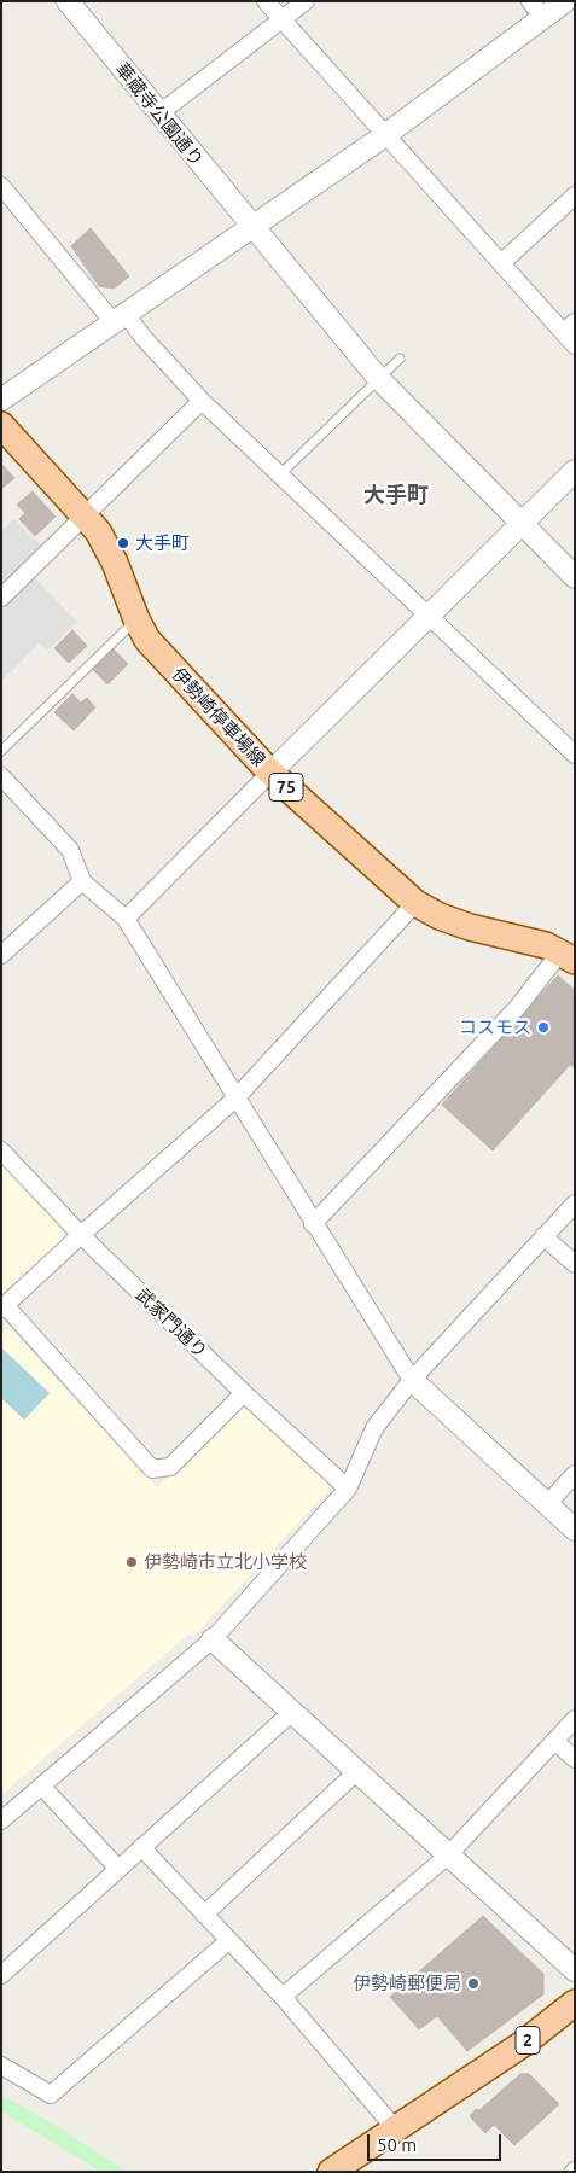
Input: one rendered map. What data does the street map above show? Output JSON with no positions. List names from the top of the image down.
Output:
{
  "streets": {
    "main road": ["伊勢崎停車場線", "75", "2"],
    "street": ["華蔵寺公園通り", "武家門通り"]
  },
  "districts": ["大手町"],
  "places": [
    "大手町",
    "コスモス",
    "伊勢崎市立北小学校",
    "伊勢崎郵便局"
  ],
  "scale_bar": "50 m"
}
